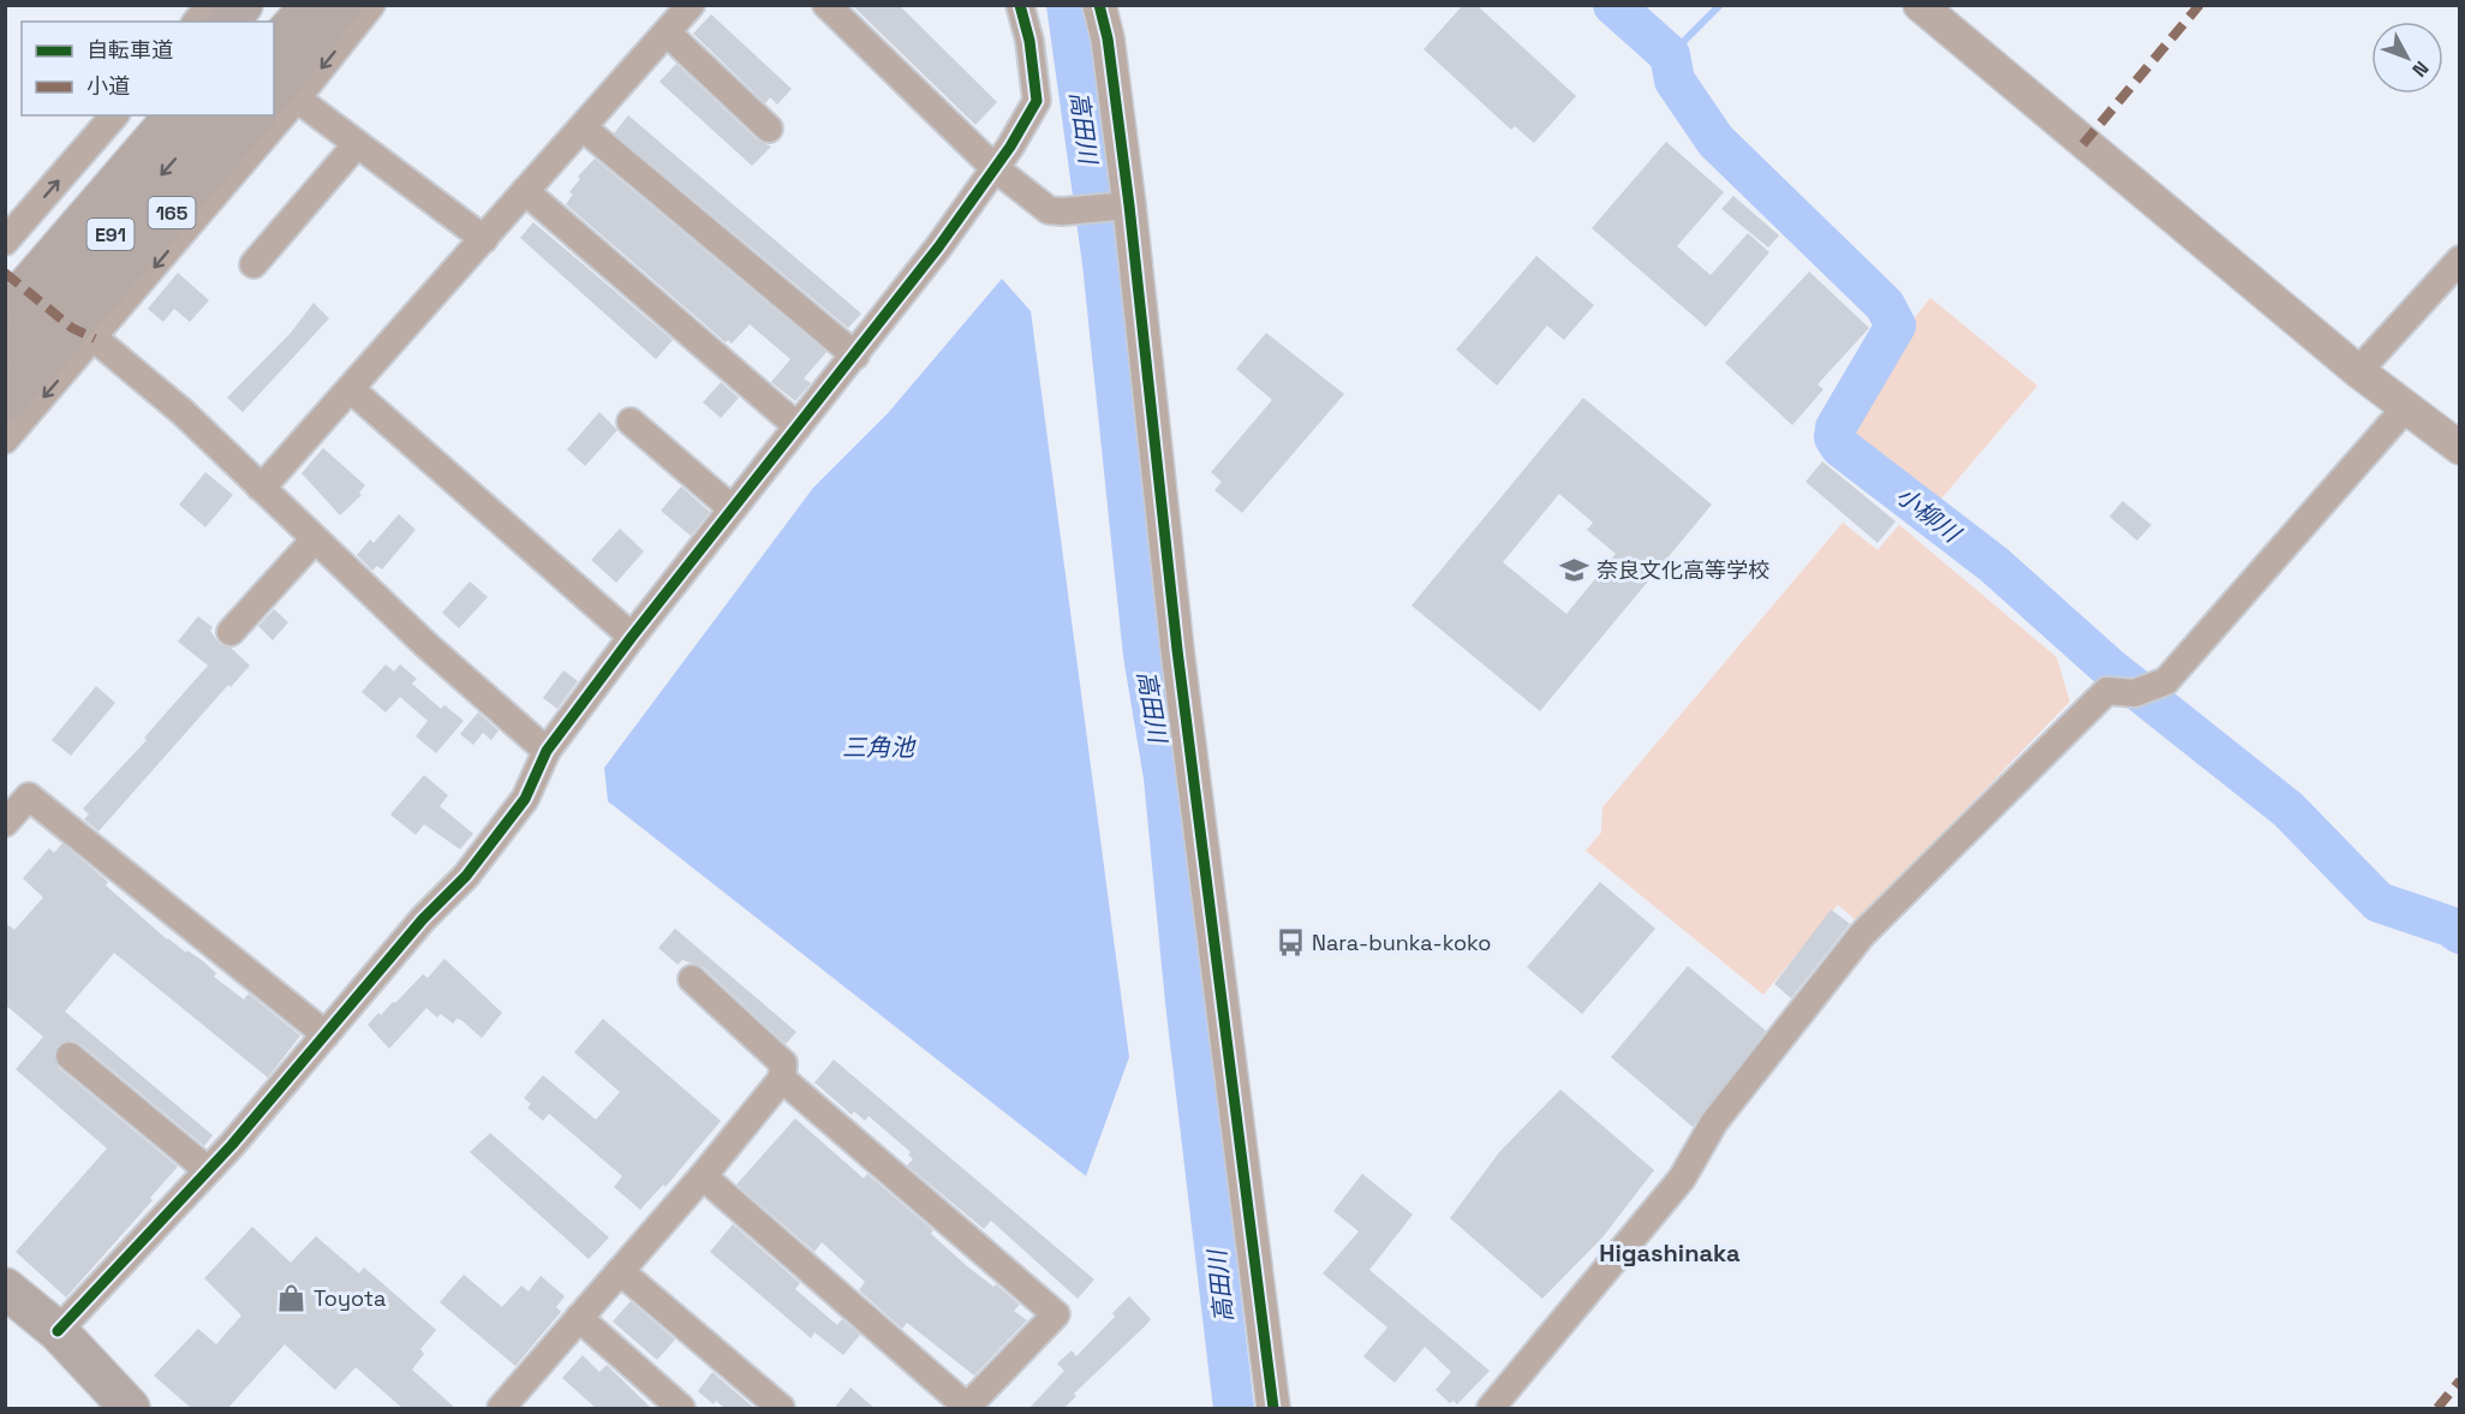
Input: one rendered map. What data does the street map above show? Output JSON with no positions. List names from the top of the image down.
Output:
{
  "streets": {
    "highway": ["165", "E91"]
  },
  "districts": ["Higashinaka"],
  "water": ["高田川", "小柳川", "三角池"],
  "places": {
    "school or university": ["奈良文化高等学校"],
    "bus stop": ["Nara-bunka-koko"],
    "shop": ["Toyota"]
  },
  "legend": ["自転車道", "小道"],
  "north": "bottom right"
}
